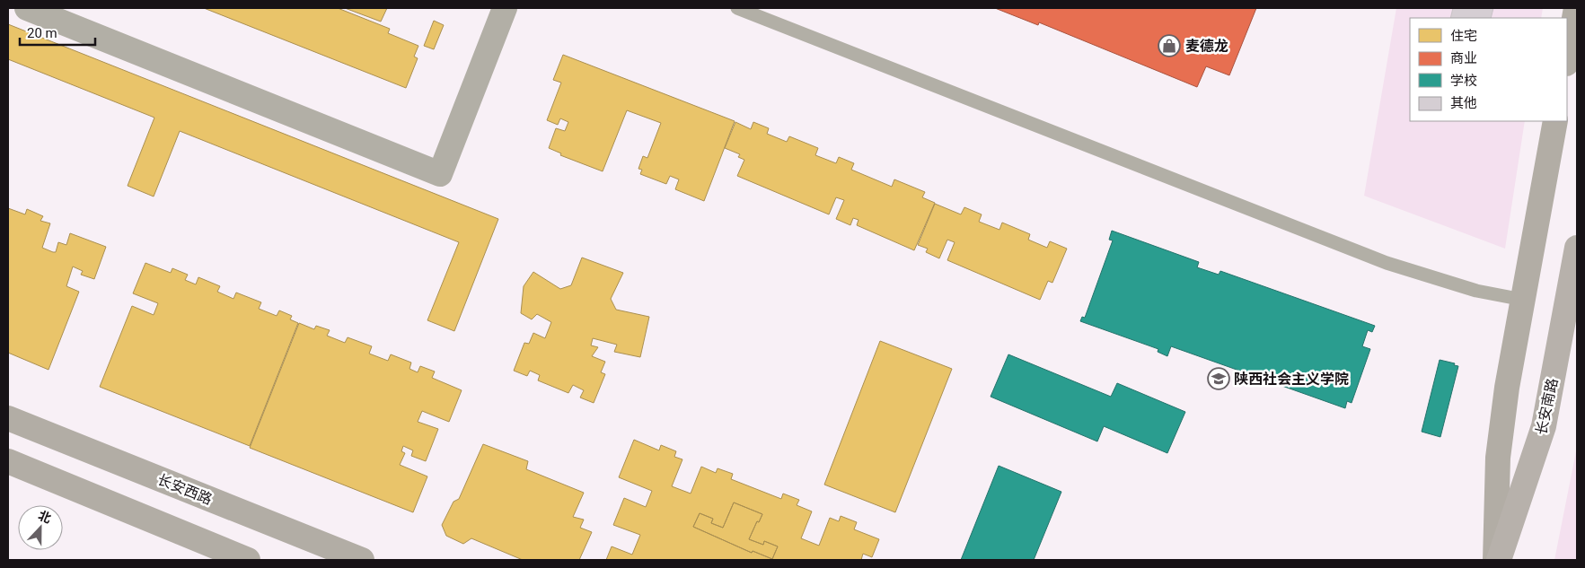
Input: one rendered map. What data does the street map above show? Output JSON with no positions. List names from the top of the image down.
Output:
{
  "streets": {
    "main road": ["长安南路", "长安西路"]
  },
  "places": {
    "shop": ["麦德龙"],
    "school or university": ["陕西社会主义学院"]
  },
  "legend": [
    "住宅",
    "商业",
    "学校",
    "其他"
  ],
  "scale_bar": "20 m",
  "north": "top"
}
